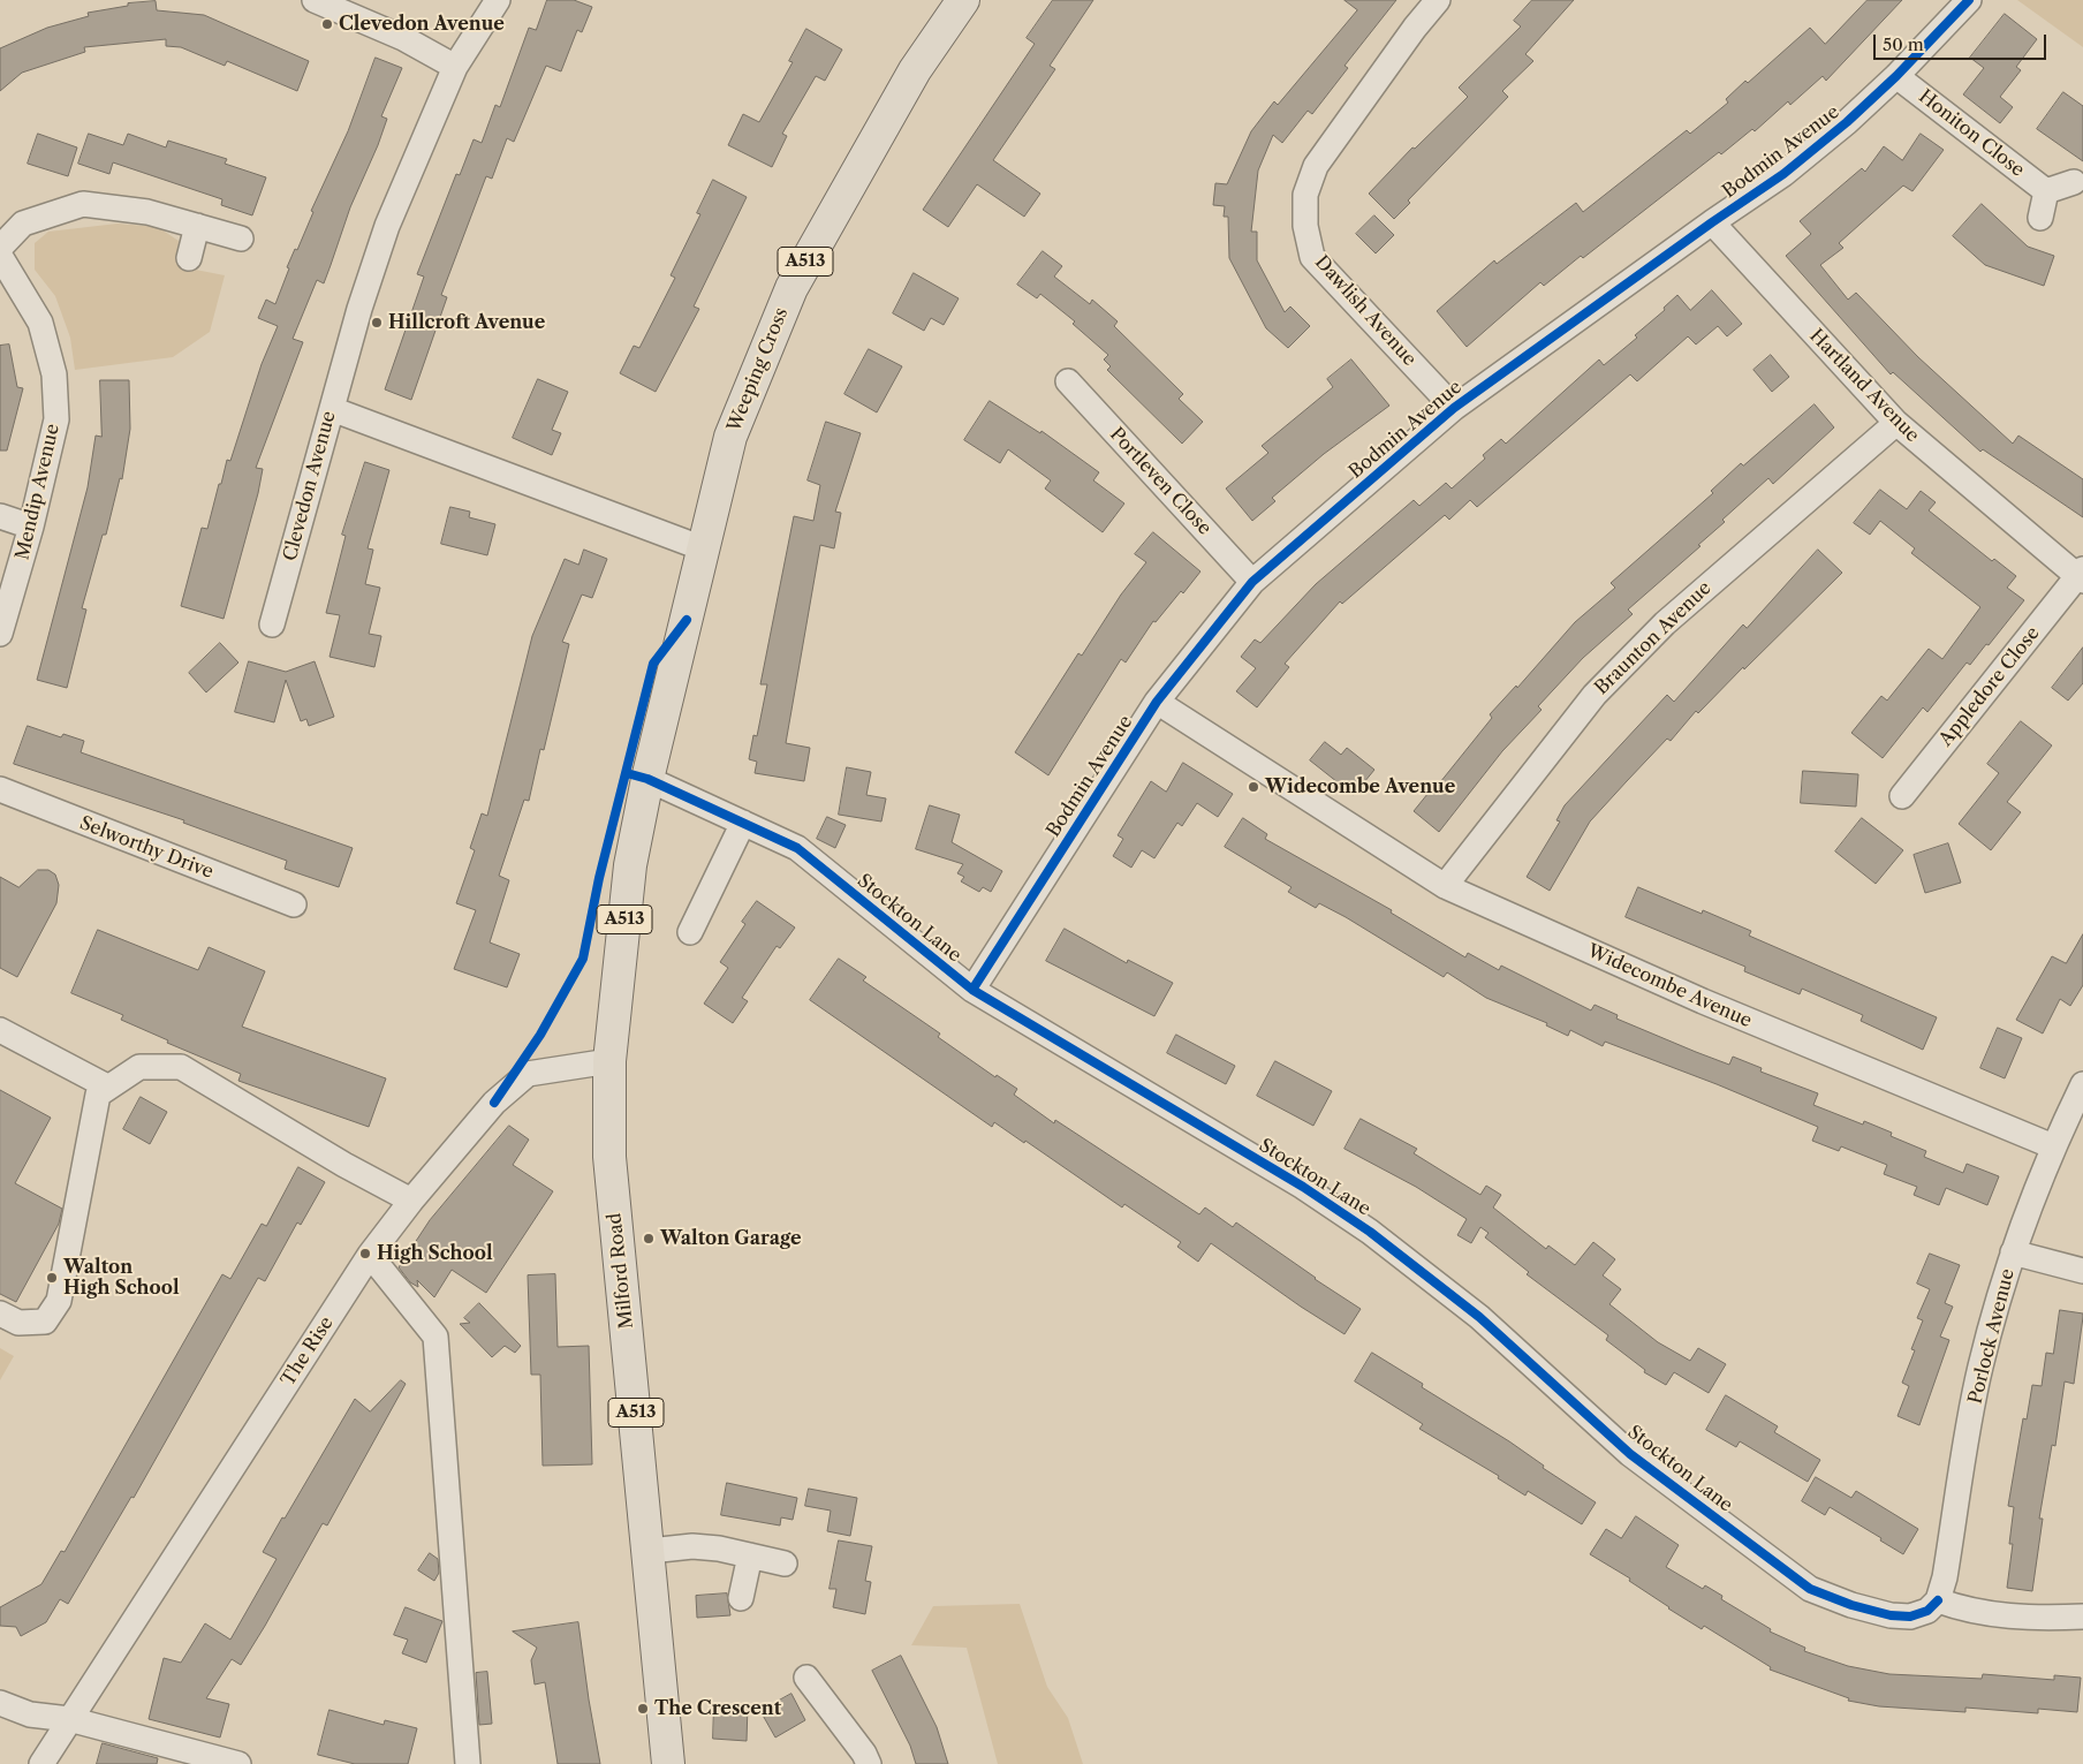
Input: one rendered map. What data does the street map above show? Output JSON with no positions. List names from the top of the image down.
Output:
{
  "streets": {
    "highway": ["A513", "Weeping Cross", "Milford Road"],
    "street": [
      "Honiton Close",
      "Bodmin Avenue",
      "Dawlish Avenue",
      "Hartland Avenue",
      "Portleven Close",
      "Clevedon Avenue",
      "Mendip Avenue",
      "Braunton Avenue",
      "Appledore Close",
      "Selworthy Drive",
      "Stockton Lane",
      "Widecombe Avenue",
      "Porlock Avenue",
      "The Rise"
    ]
  },
  "crossings": [
    ["Honiton Close", "Bodmin Avenue"],
    ["Bodmin Avenue", "Dawlish Avenue"],
    ["Bodmin Avenue", "Hartland Avenue"],
    ["Bodmin Avenue", "Portleven Close"],
    ["Bodmin Avenue", "Stockton Lane"],
    ["Bodmin Avenue", "Widecombe Avenue"],
    ["Weeping Cross", "Stockton Lane"],
    ["Weeping Cross", "Milford Road"],
    ["Hartland Avenue", "Braunton Avenue"],
    ["Hartland Avenue", "Appledore Close"],
    ["Braunton Avenue", "Widecombe Avenue"],
    ["Stockton Lane", "Milford Road"],
    ["Stockton Lane", "Porlock Avenue"],
    ["Widecombe Avenue", "Porlock Avenue"],
    ["Milford Road", "The Rise"]
  ],
  "places": [
    "Clevedon Avenue",
    "Hillcroft Avenue",
    "Widecombe Avenue",
    "Walton Garage",
    "High School",
    "Walton High School",
    "The Crescent"
  ],
  "scale_bar": "50 m"
}
